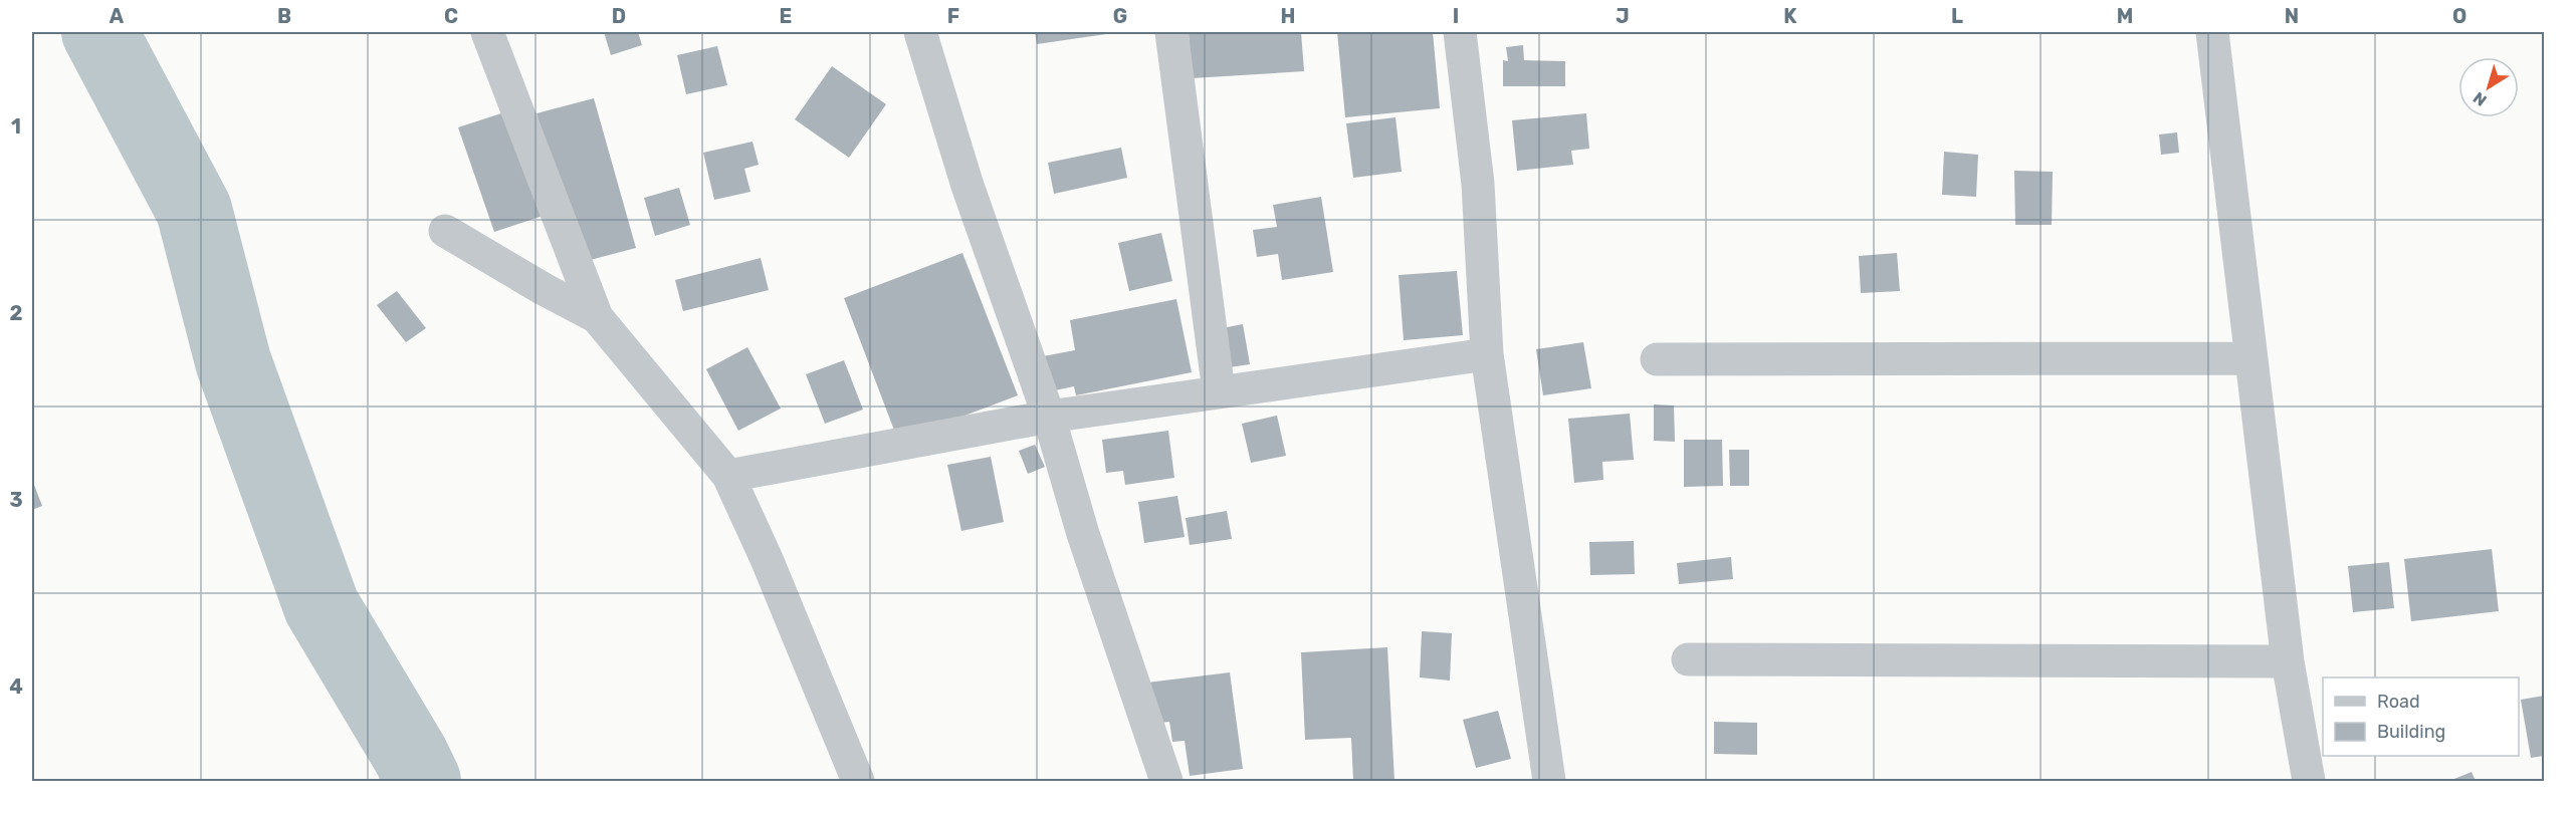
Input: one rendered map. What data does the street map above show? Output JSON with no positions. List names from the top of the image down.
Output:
{
  "legend": ["Road", "Building"],
  "north": "bottom left",
  "grid": {
    "columns": [
      "A",
      "B",
      "C",
      "D",
      "E",
      "F",
      "G",
      "H",
      "I",
      "J",
      "K",
      "L",
      "M",
      "N",
      "O"
    ],
    "rows": [
      "1",
      "2",
      "3",
      "4"
    ]
  }
}
